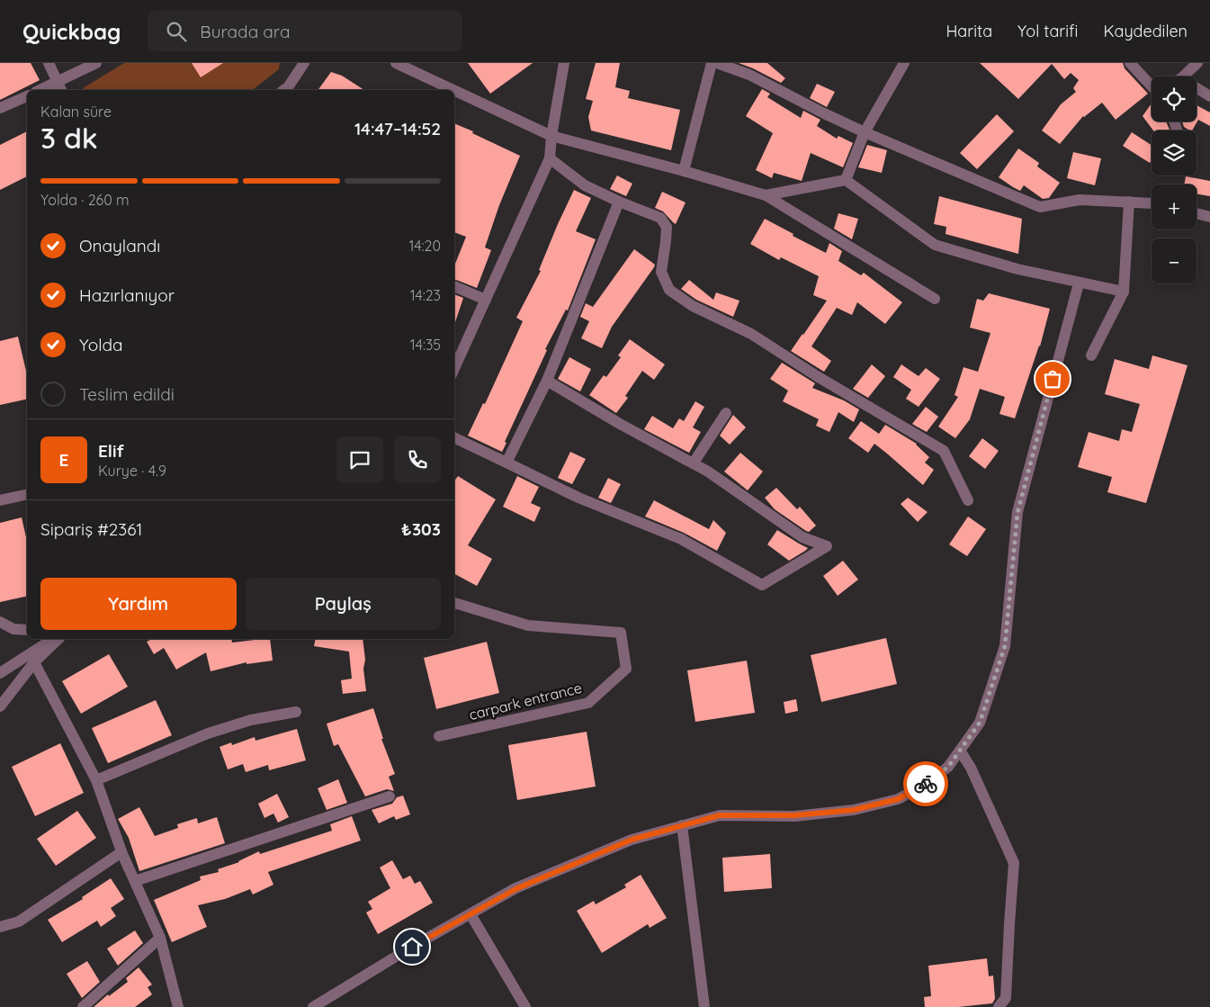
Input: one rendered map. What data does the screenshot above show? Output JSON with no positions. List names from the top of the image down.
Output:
{
  "streets": {
    "street": ["carpark entrance"]
  },
  "page": {
    "header": "Quickbag",
    "search": "Burada ara",
    "nav": ["Harita", "Yol tarifi", "Kaydedilen"],
    "map_buttons": ["+", "−"],
    "heading": ["3 dk", "Kalan süre", "14:47–14:52"],
    "panel": [
      "Elif",
      "Kurye · 4.9",
      "Sipariş #2361",
      "₺303"
    ],
    "bar": "Yolda · 260 m",
    "list": [
      ["Onaylandı", "14:20"],
      ["Hazırlanıyor", "14:23"],
      ["Yolda", "14:35"],
      "Teslim edildi"
    ],
    "round": "E",
    "buttons": ["Yardım", "Paylaş"]
  }
}
